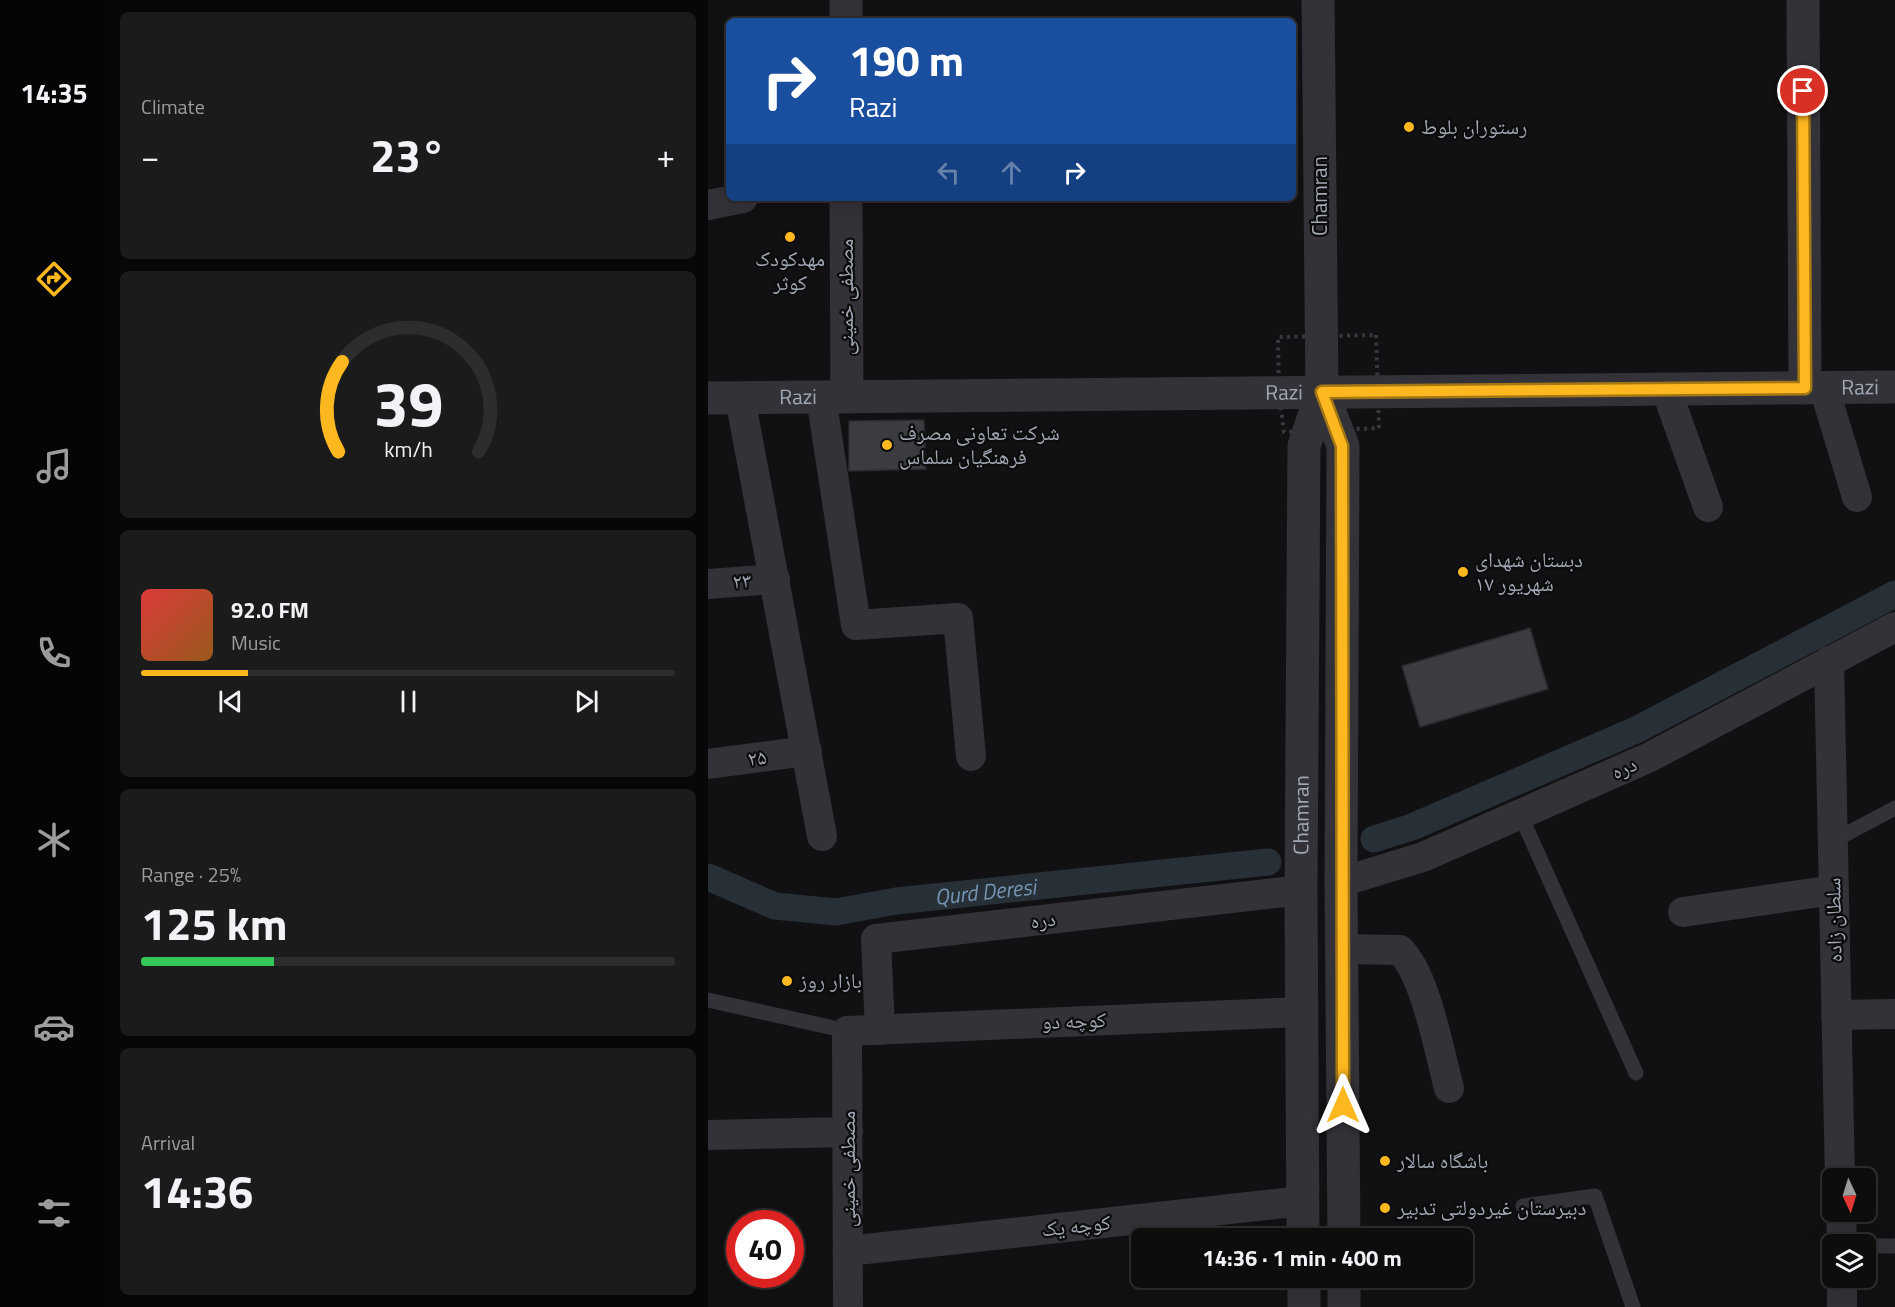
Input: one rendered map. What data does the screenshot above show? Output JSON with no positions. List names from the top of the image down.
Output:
{
  "streets": {
    "street": [
      "Chamran",
      "مصطفی خمینی",
      "Razi",
      "۲۳",
      "۲۵",
      "دره",
      "سلطان زاده",
      "کوچه دو",
      "کوچه یک"
    ]
  },
  "crossings": [
    ["Chamran", "Razi"],
    ["Chamran", "دره"],
    ["Chamran", "کوچه دو"],
    ["Chamran", "کوچه یک"],
    ["مصطفی خمینی", "Razi"],
    ["مصطفی خمینی", "کوچه دو"],
    ["مصطفی خمینی", "کوچه یک"],
    ["دره", "سلطان زاده"],
    ["دره", "کوچه دو"]
  ],
  "water": ["Qurd Deresi"],
  "places": [
    "رستوران بلوط",
    "مهدکودک کوثر",
    "شرکت تعاونی مصرف فرهنگیان سلماس",
    "دبستان شهدای ۱۷ شهریور",
    "بازار روز",
    "باشگاه سالار",
    "دبیرستان غیردولتی تدبیر"
  ],
  "north": "bottom",
  "page": {
    "tabs": "14:35",
    "tile": [
      "Climate",
      ["Range · 25%", "125 km"],
      ["Arrival", "14:36"]
    ],
    "turn": ["190 m", "Razi"],
    "heat": ["−", "23°", "+"],
    "song": ["92.0 FM", "Music"],
    "limit": "40",
    "trip": "14:36 · 1 min · 400 m",
    "gauge": ["39", "km/h"]
  }
}
